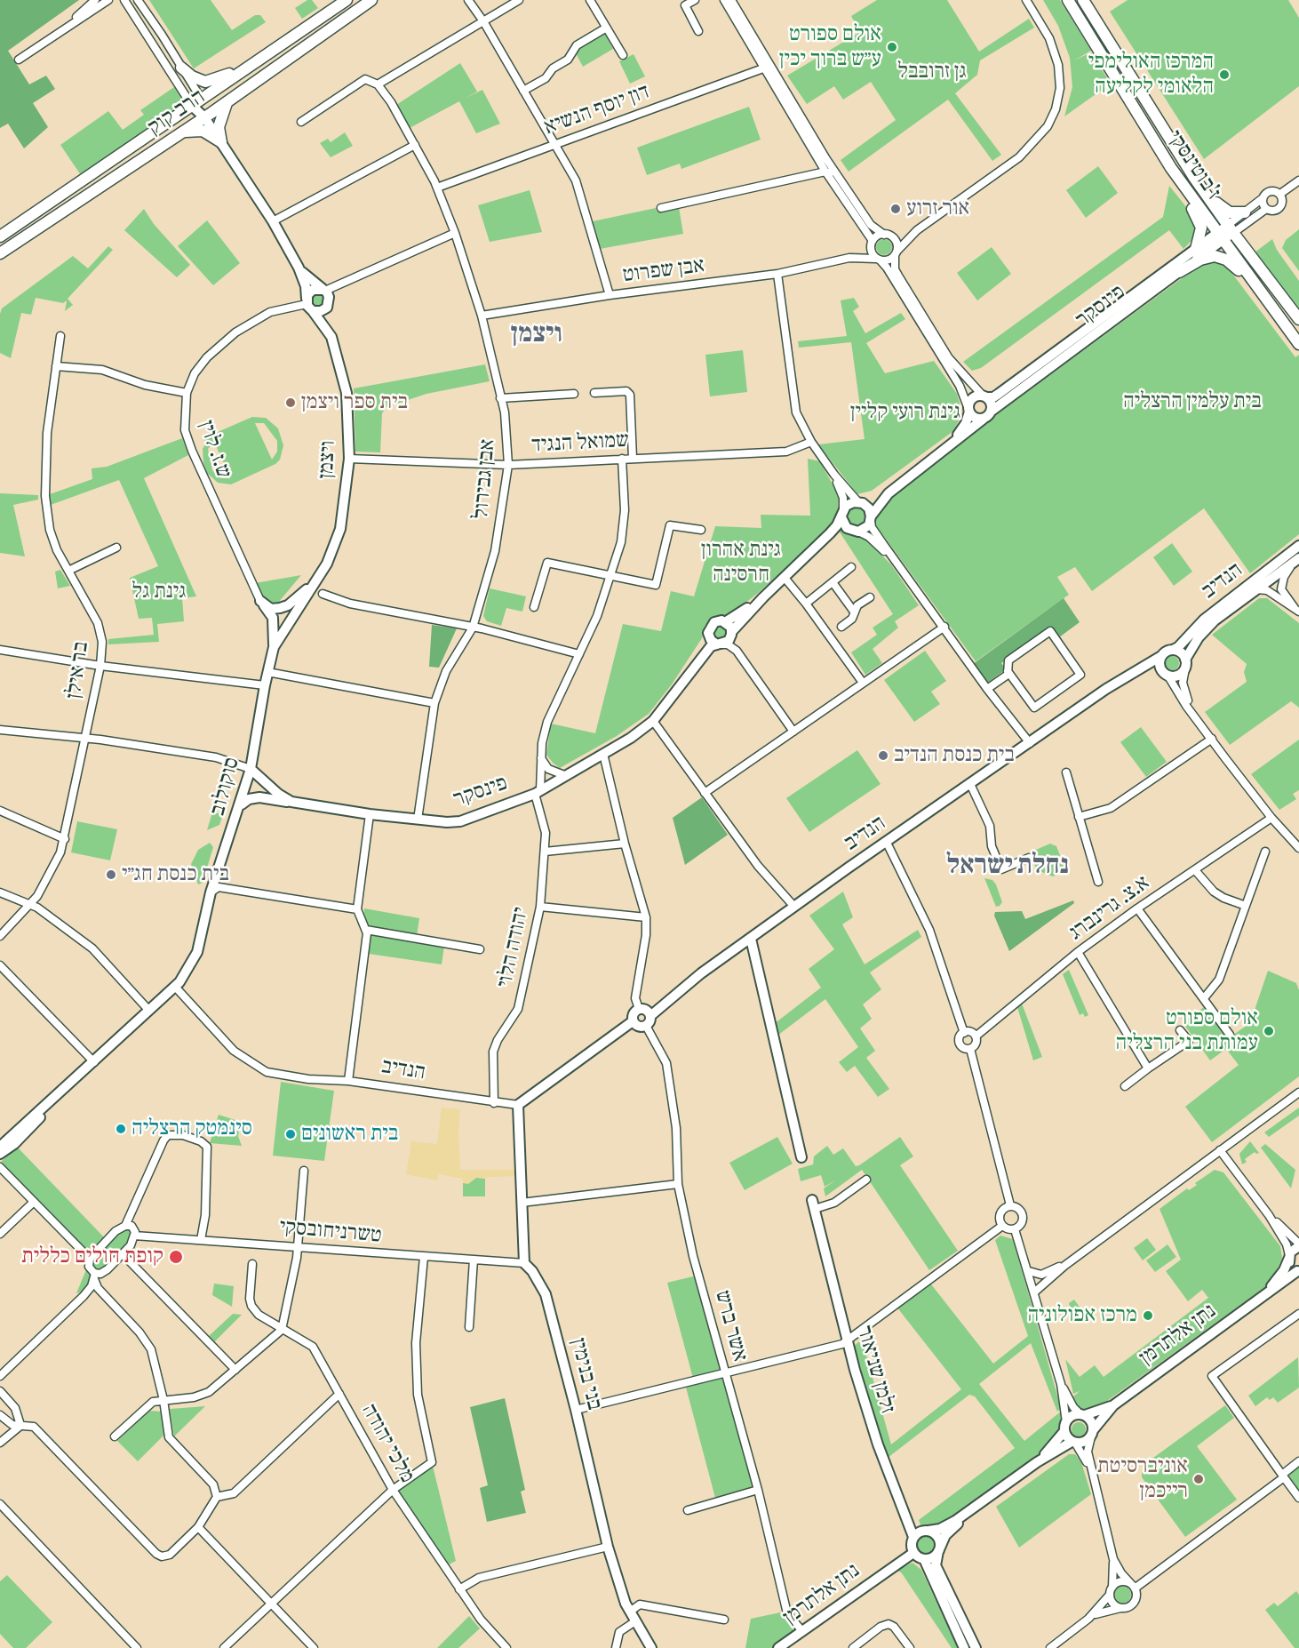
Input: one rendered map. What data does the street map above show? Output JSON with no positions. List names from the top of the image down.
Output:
{
  "streets": {
    "main road": ["הרב קוק", "ז'בוטינסקי"],
    "street": [
      "דון יוסף הנשיא",
      "אבן שפרוט",
      "פינסקר",
      "שמואל הנגיד",
      "ש.ז. לוין",
      "ויצמן",
      "אבן גבירול",
      "הנדיב",
      "בר אילן",
      "סוקולוב",
      "א.צ. גרינברג",
      "יהודה הלוי",
      "טשרניחובסקי",
      "אשר ברש",
      "נתן אלתרמן",
      "זלמן שניאור",
      "בני בנימין",
      "מלכי יהודה"
    ]
  },
  "crossings": [
    ["דון יוסף הנשיא", "אבן גבירול"],
    ["הרב קוק", "ויצמן"],
    ["ז'בוטינסקי", "פינסקר"],
    ["אבן שפרוט", "אבן גבירול"],
    ["פינסקר", "אבן גבירול"],
    ["פינסקר", "סוקולוב"],
    ["פינסקר", "יהודה הלוי"],
    ["שמואל הנגיד", "ויצמן"],
    ["שמואל הנגיד", "אבן גבירול"],
    ["שמואל הנגיד", "יהודה הלוי"],
    ["ש.ז. לוין", "ויצמן"],
    ["ויצמן", "סוקולוב"],
    ["הנדיב", "סוקולוב"],
    ["הנדיב", "יהודה הלוי"],
    ["הנדיב", "אשר ברש"],
    ["טשרניחובסקי", "בני בנימין"],
    ["אשר ברש", "נתן אלתרמן"],
    ["נתן אלתרמן", "זלמן שניאור"]
  ],
  "districts": ["ויצמן", "נחלת ישראל"],
  "parks": [
    "גן זרובבל",
    "בית עלמין הרצליה",
    "גינת רועי קליין",
    "גינת אהרון חרסינה",
    "גינת גל"
  ],
  "places": [
    "אולם ספורט ע״ש ברוך יכין",
    "המרכז האולימפי הלאומי לקליעה",
    "אור זרוע",
    "בית ספר ויצמן",
    "בית כנסת הנדיב",
    "בית כנסת חג״י",
    "אולם ספורט עמותת בני הרצליה",
    "סינמטק הרצליה",
    "בית ראשונים",
    "קופת חולים כללית",
    "מרכז אפולוניה",
    "אוניברסיטת רייכמן"
  ]
}
